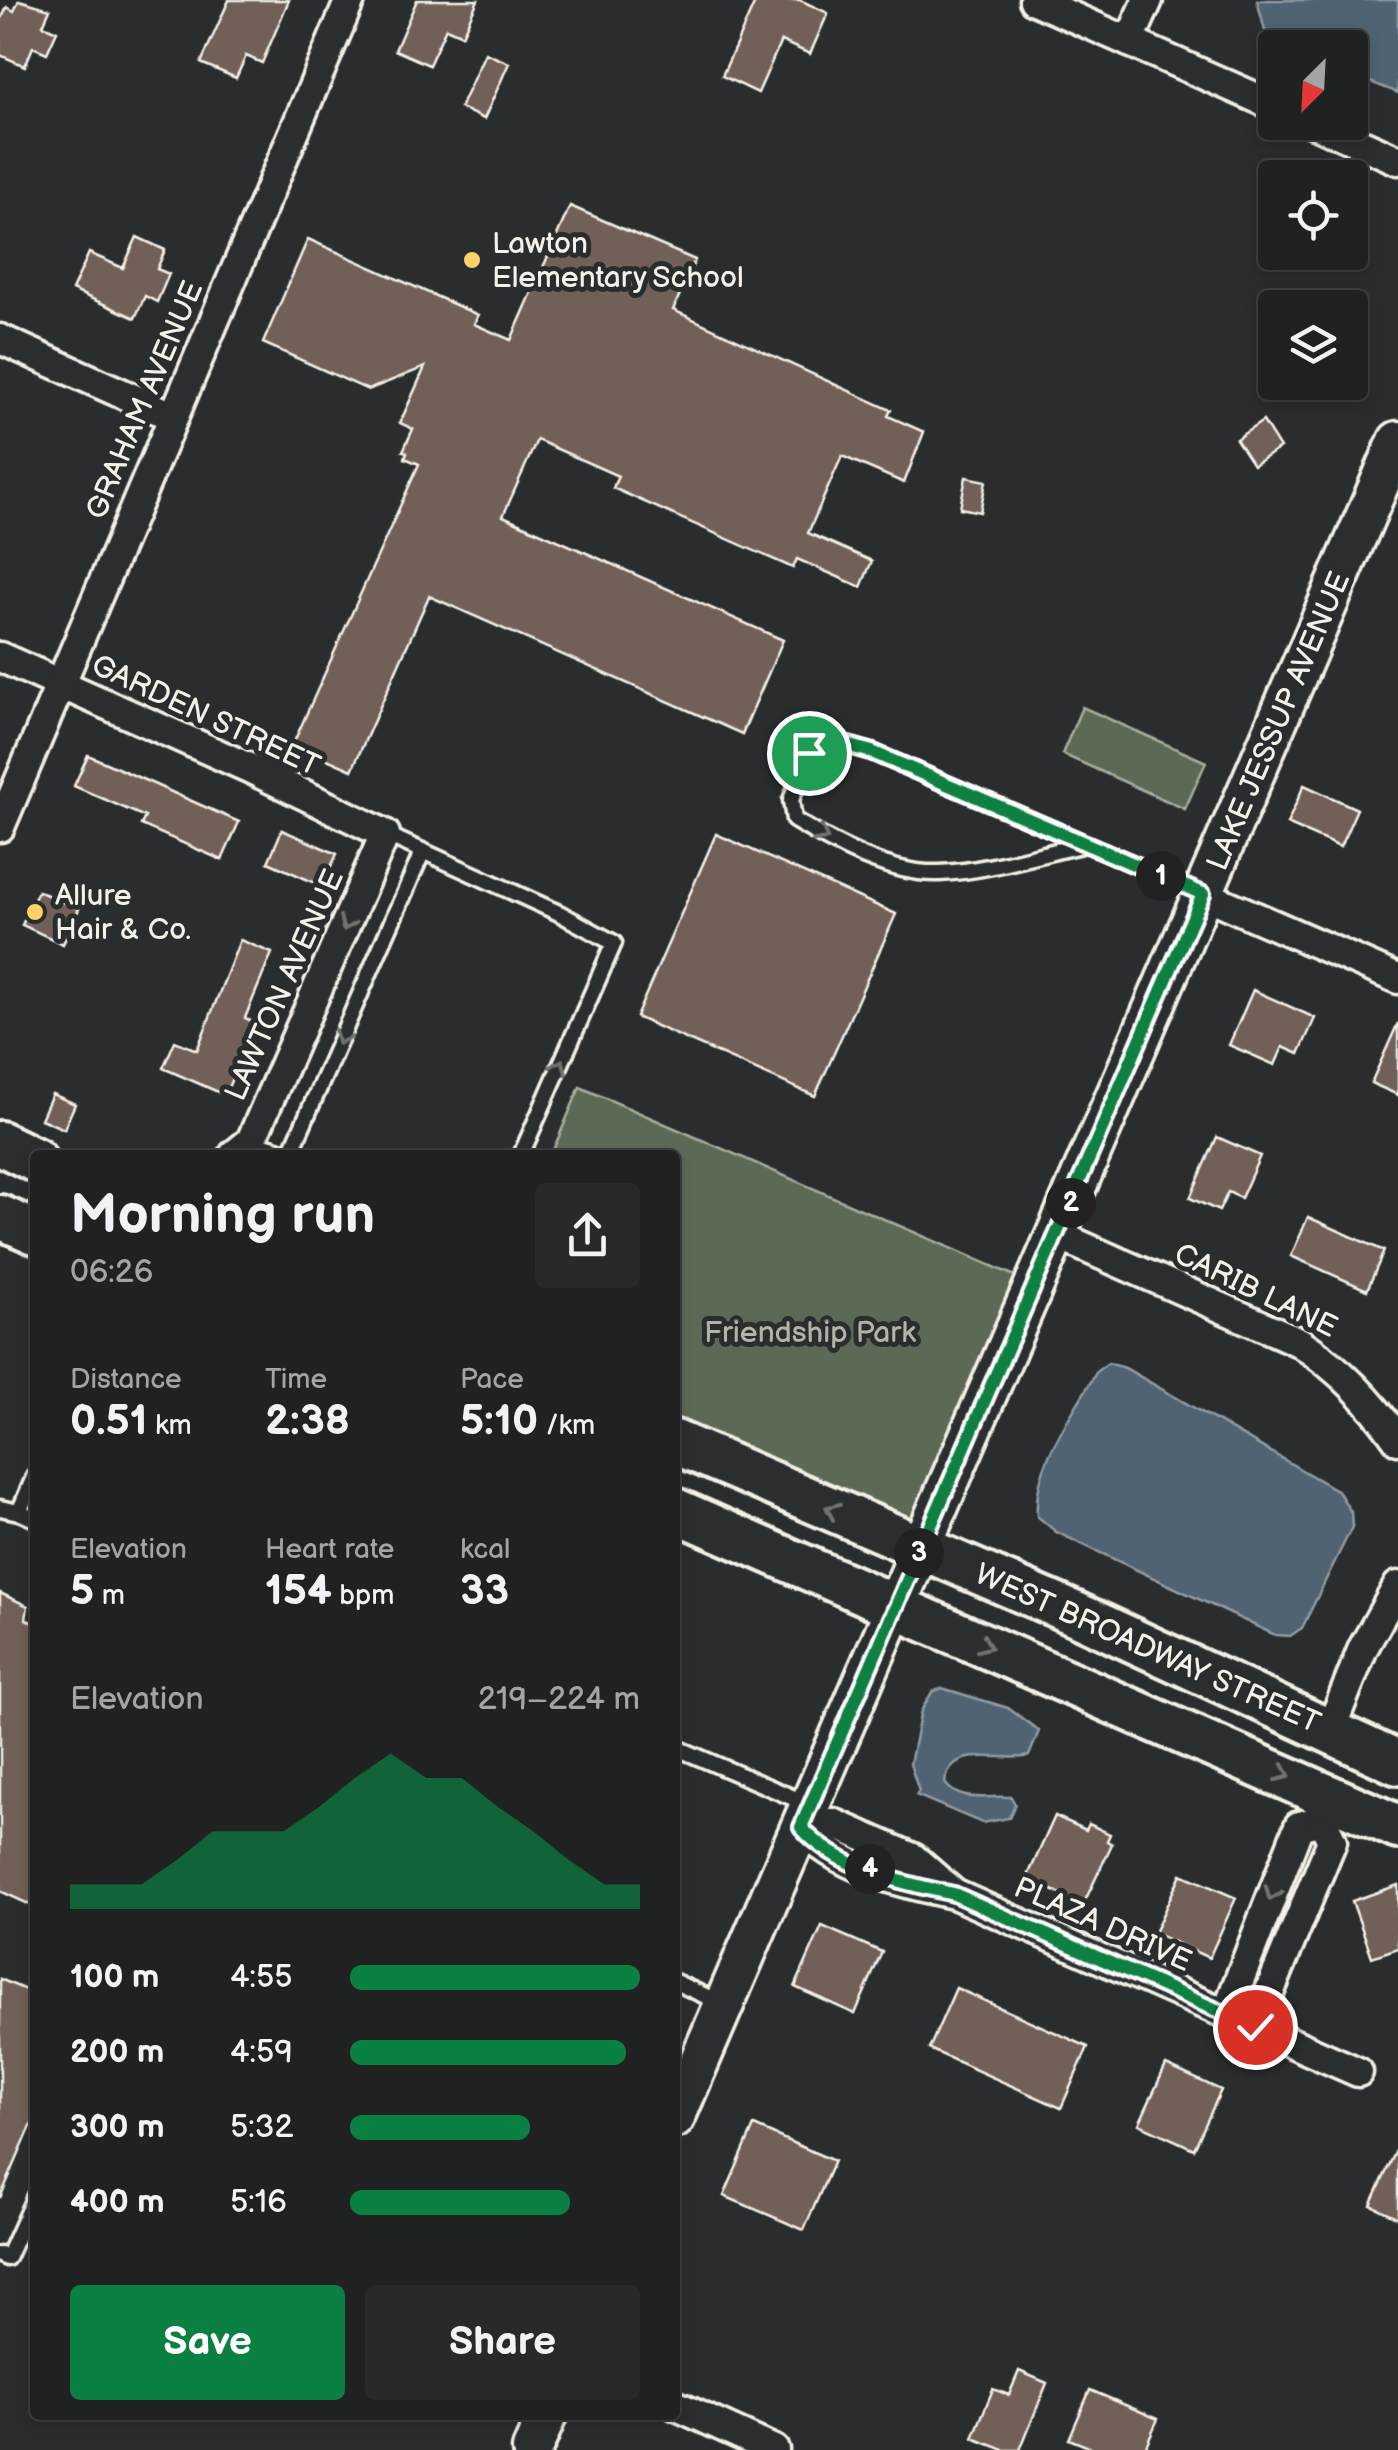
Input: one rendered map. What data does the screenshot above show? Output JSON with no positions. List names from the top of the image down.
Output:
{
  "streets": {
    "main road": ["WEST BROADWAY STREET"],
    "street": [
      "GRAHAM AVENUE",
      "GARDEN STREET",
      "LAKE JESSUP AVENUE",
      "LAWTON AVENUE",
      "CARIB LANE",
      "PLAZA DRIVE"
    ]
  },
  "crossings": [
    ["GRAHAM AVENUE", "GARDEN STREET"],
    ["GARDEN STREET", "LAWTON AVENUE"],
    ["LAKE JESSUP AVENUE", "CARIB LANE"],
    ["LAKE JESSUP AVENUE", "WEST BROADWAY STREET"],
    ["LAKE JESSUP AVENUE", "PLAZA DRIVE"]
  ],
  "one_way": ["LAWTON AVENUE"],
  "parks": ["Friendship Park"],
  "places": ["Lawton Elementary School", "Allure Hair & Co."],
  "north": "bottom left",
  "page": {
    "pins": [
      "1",
      "2",
      "3",
      "4"
    ],
    "heading": ["Morning run", "06:26"],
    "stats": [
      ["Distance", "0.51 km"],
      ["Time", "2:38"],
      ["Pace", "5:10 /km"],
      ["Elevation", "5 m"],
      ["Heart rate", "154 bpm"],
      ["kcal", "33"]
    ],
    "chart": ["Elevation", "219–224 m"],
    "list": [
      {
        "name": "100 m",
        "note": "4:55"
      },
      {
        "name": "200 m",
        "note": "4:59"
      },
      {
        "name": "300 m",
        "note": "5:32"
      },
      {
        "name": "400 m",
        "note": "5:16"
      }
    ],
    "buttons": ["Save", "Share"]
  }
}
